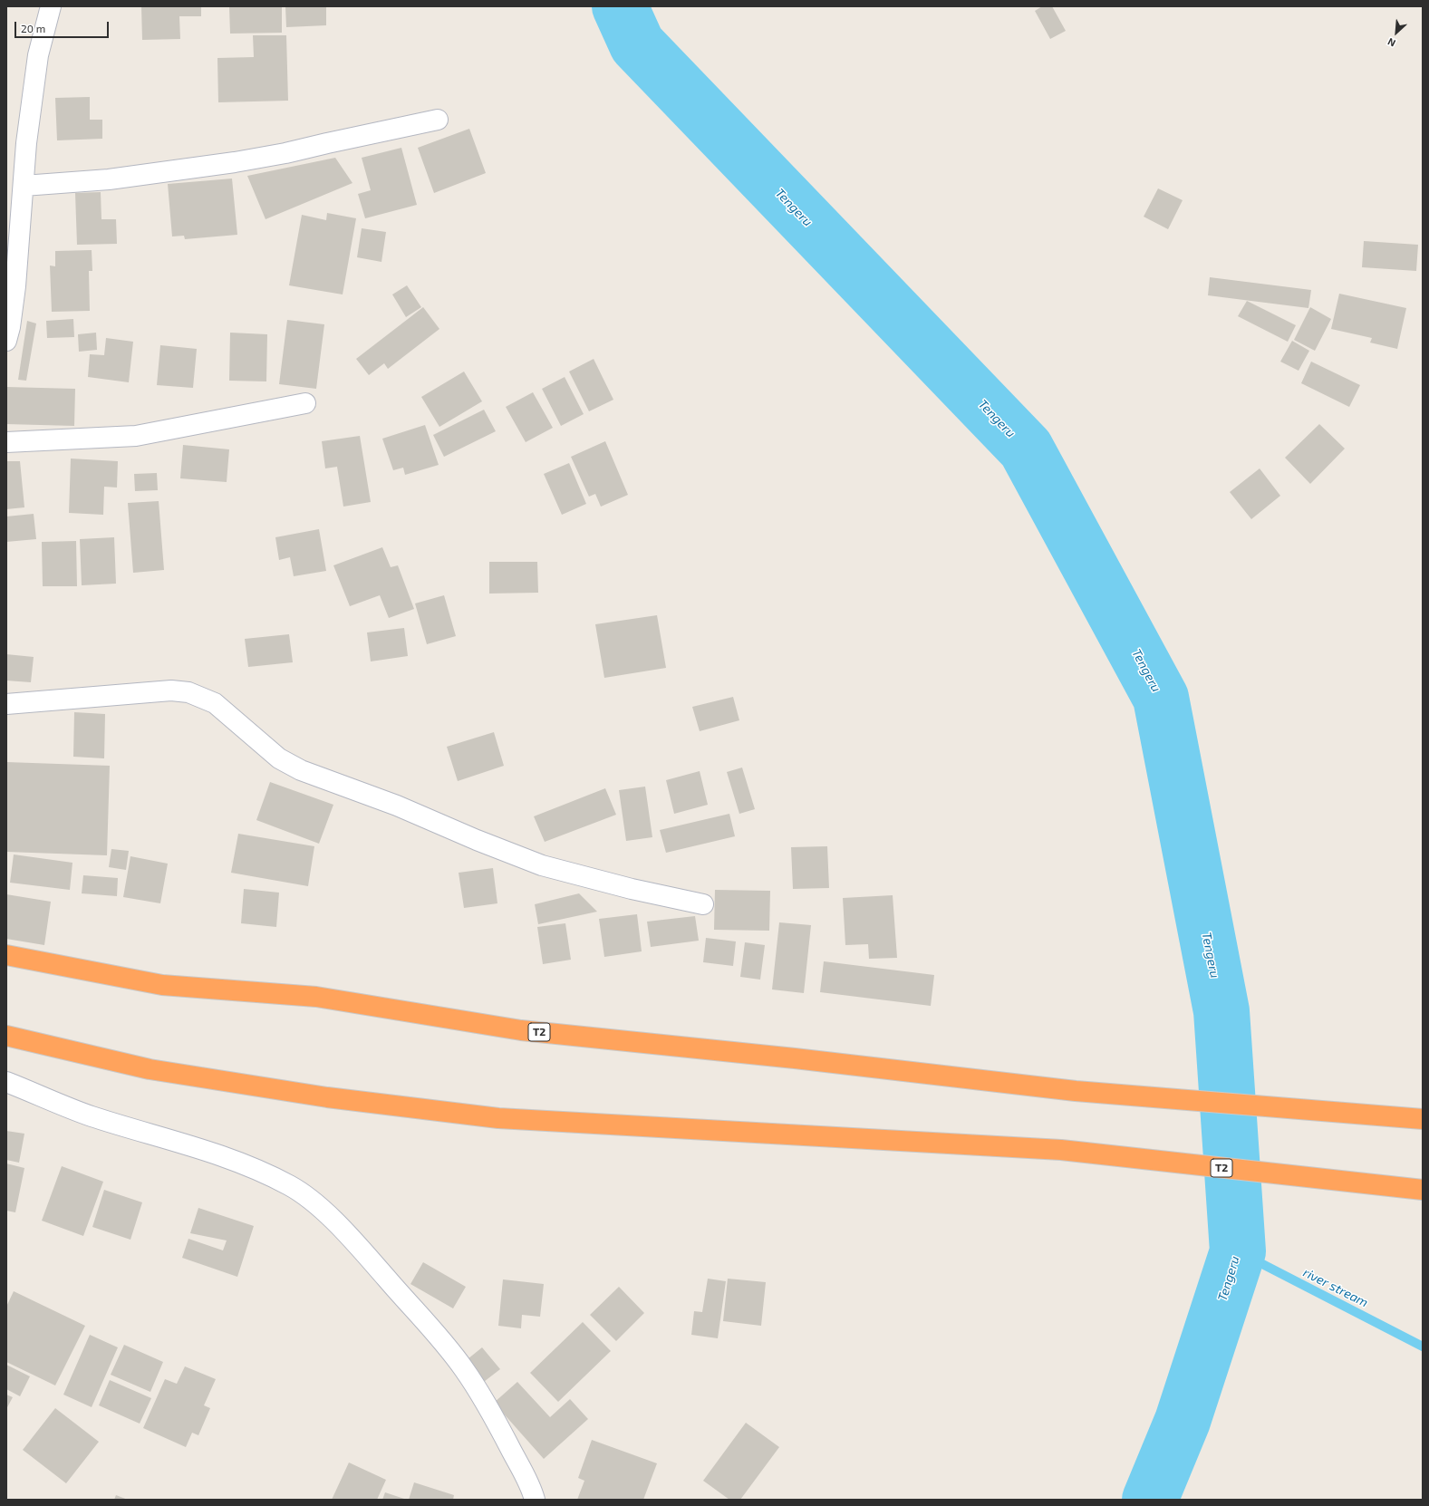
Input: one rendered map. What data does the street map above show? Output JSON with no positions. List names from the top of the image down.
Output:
{
  "streets": {
    "highway": ["T2"]
  },
  "water": ["Tengeru", "river stream"],
  "scale_bar": "20 m",
  "north": "bottom left"
}
